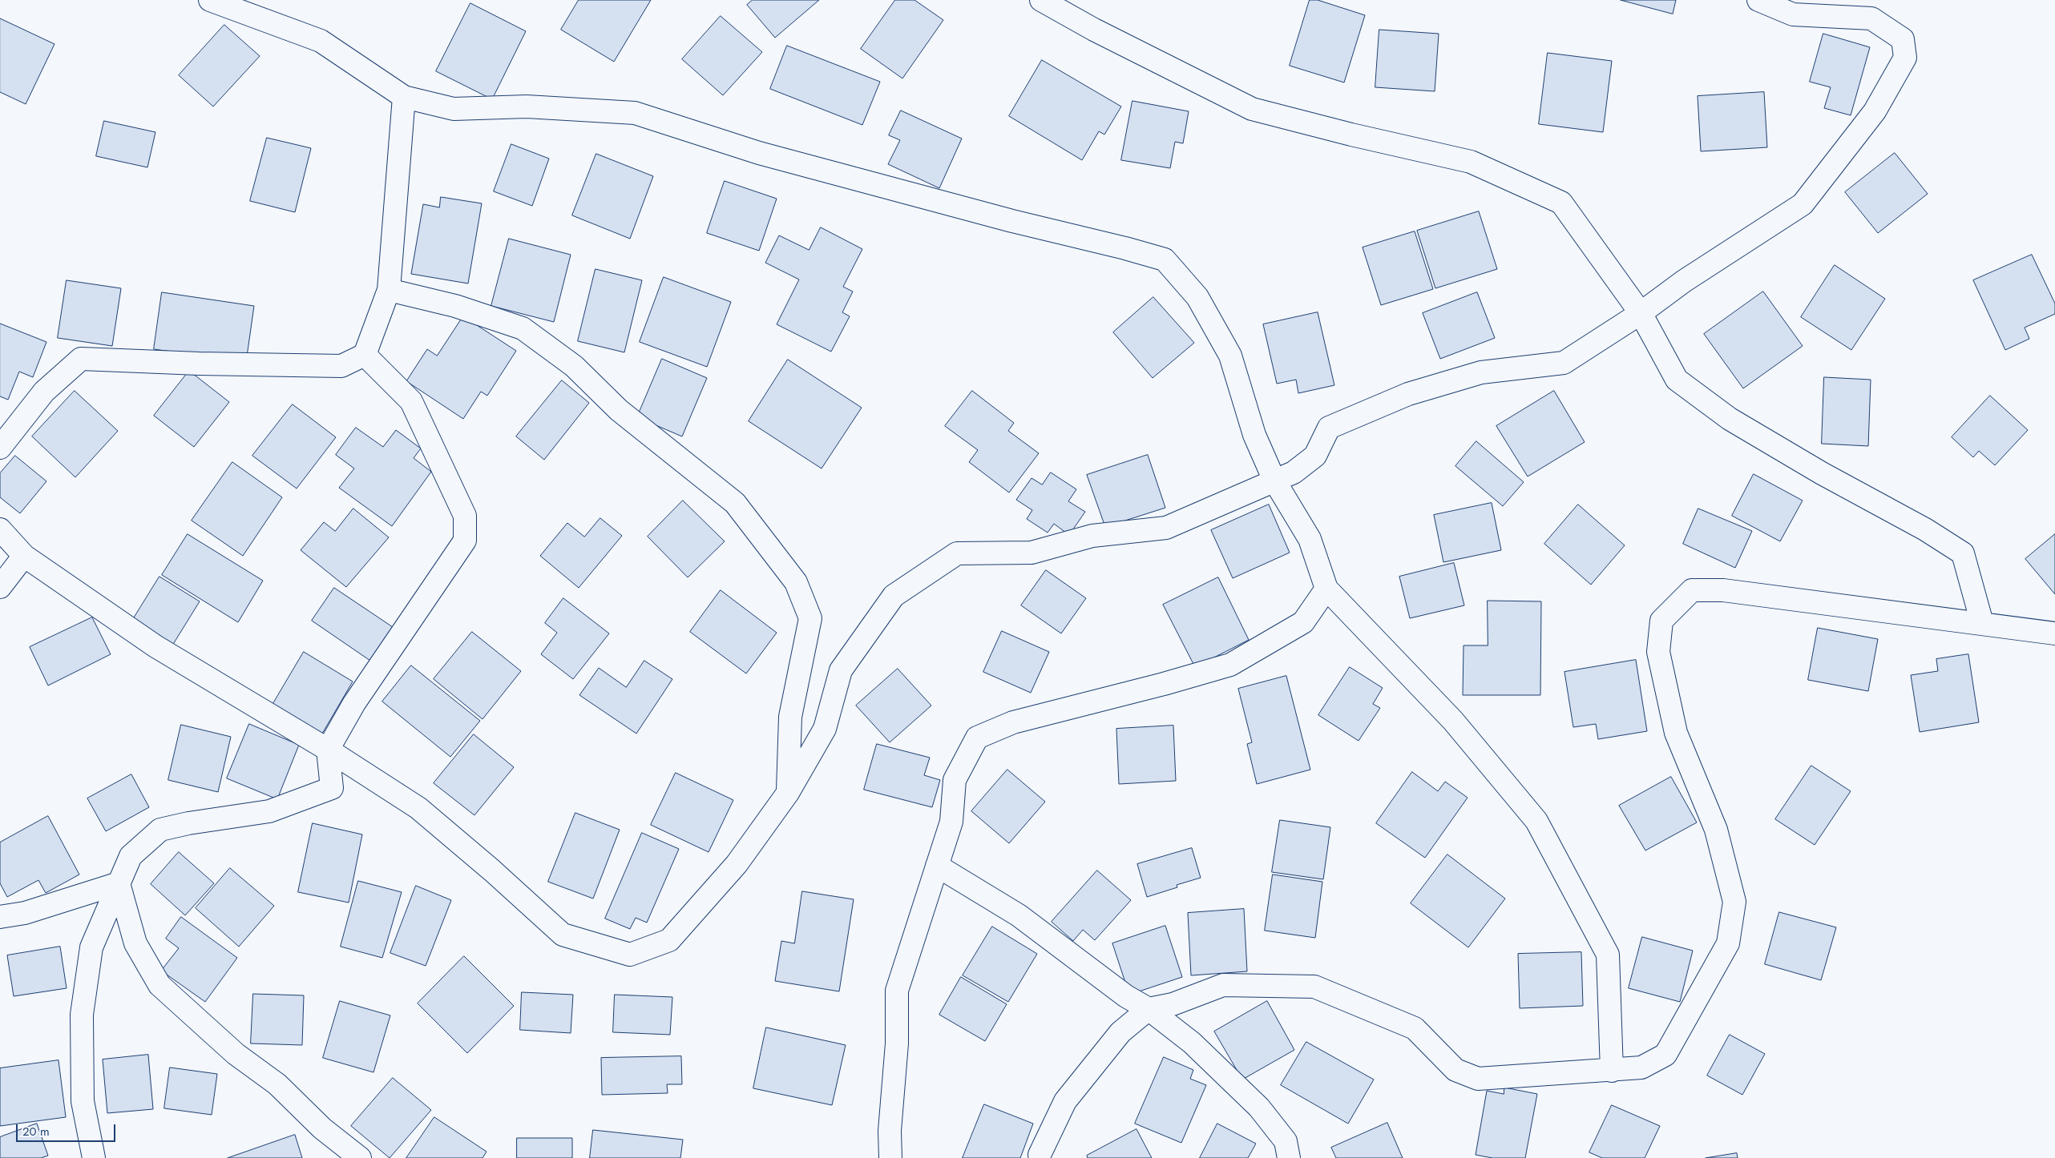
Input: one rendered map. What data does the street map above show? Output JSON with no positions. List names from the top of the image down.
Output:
{
  "scale_bar": "20 m"
}
